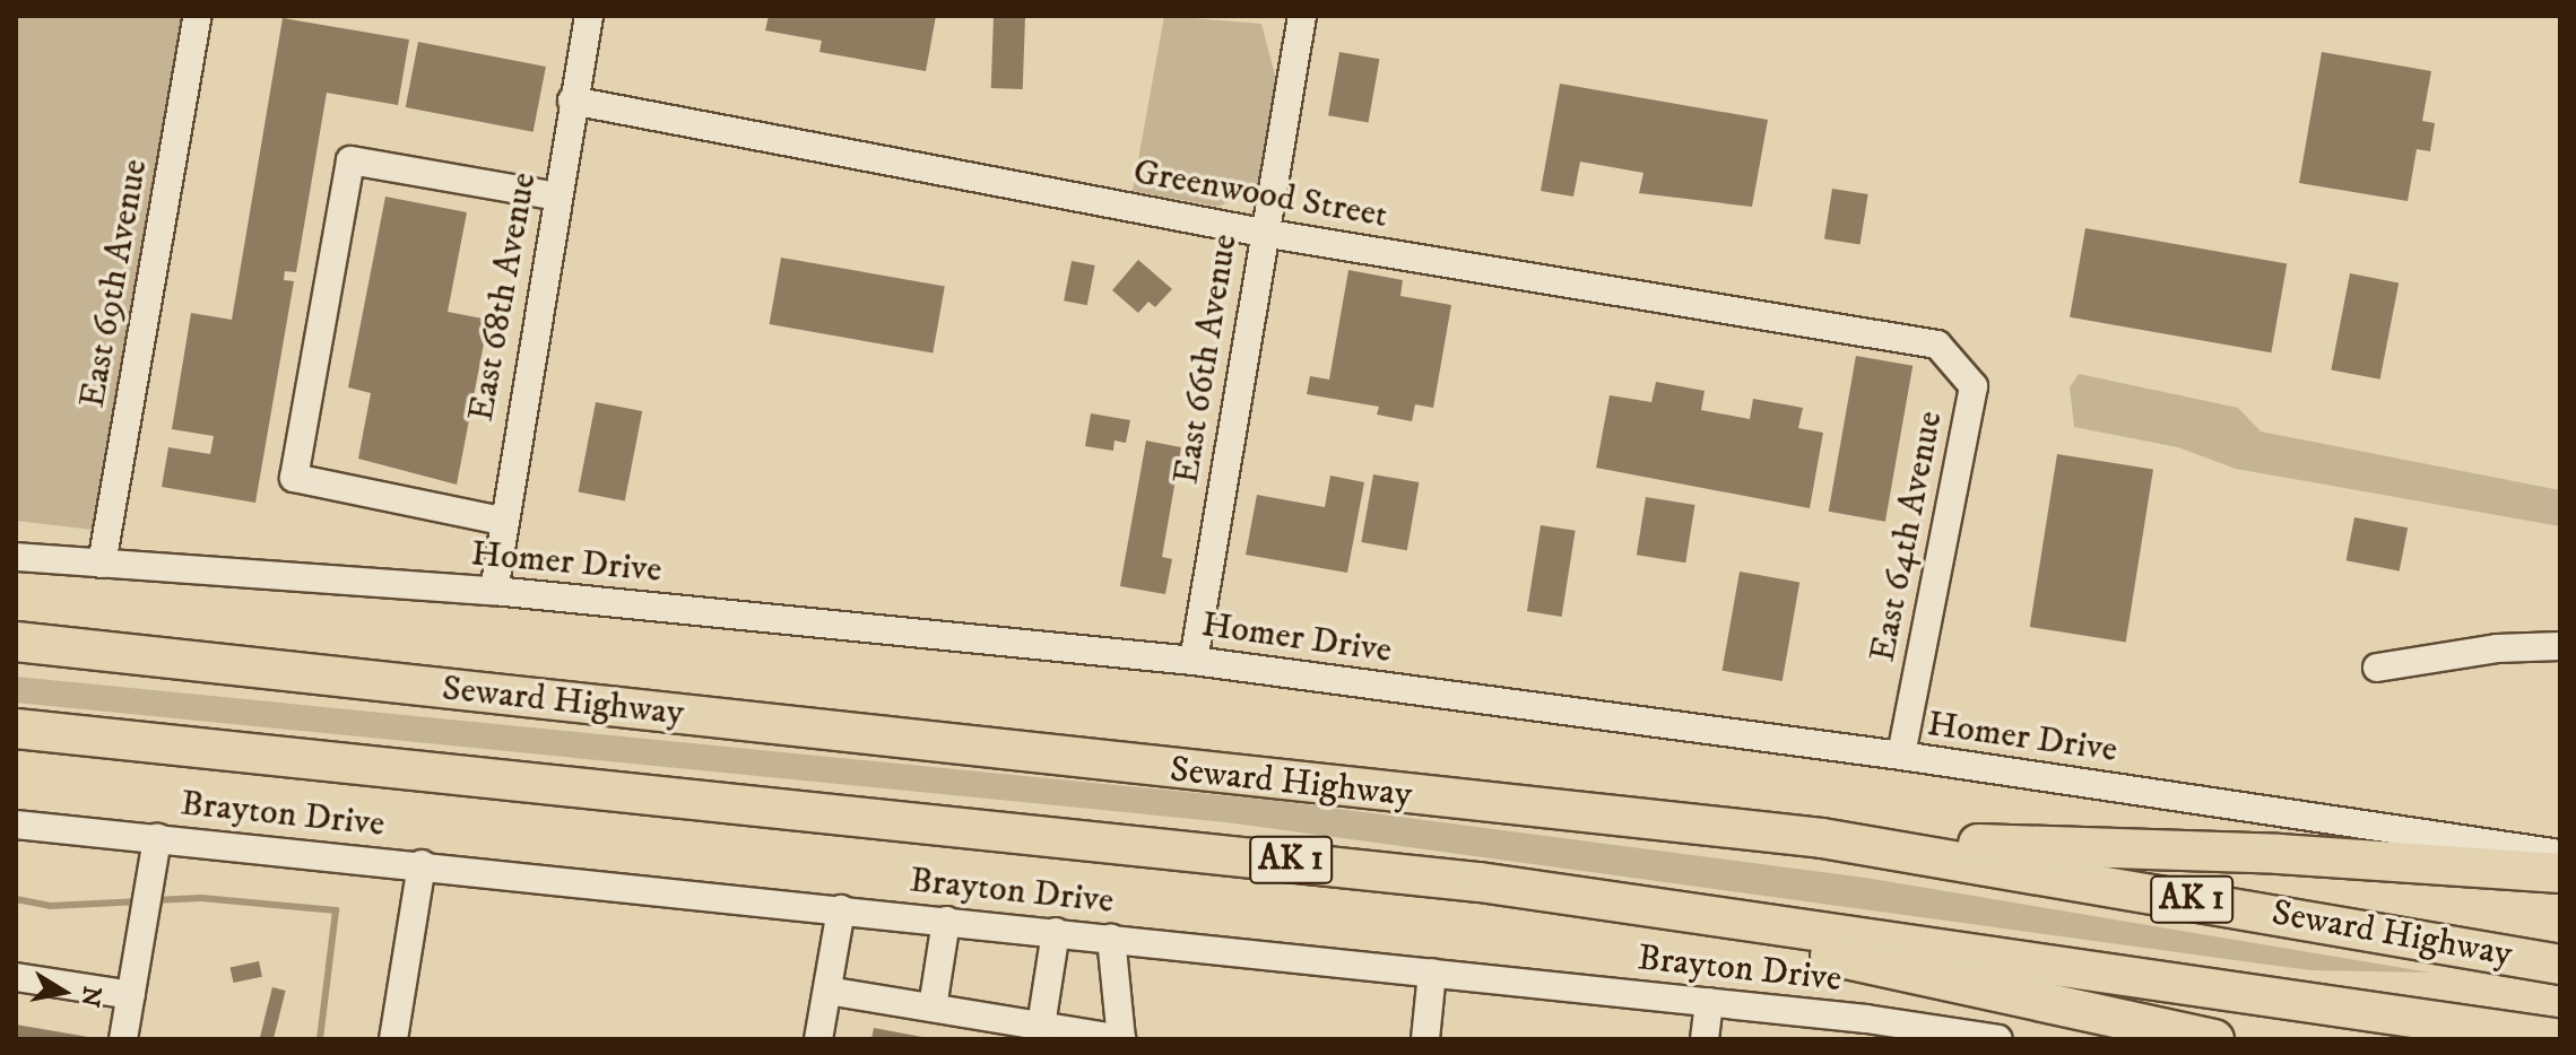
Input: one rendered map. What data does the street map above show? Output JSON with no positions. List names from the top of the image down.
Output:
{
  "streets": {
    "highway": ["Seward Highway", "AK 1"],
    "street": [
      "Greenwood Street",
      "East 69th Avenue",
      "East 68th Avenue",
      "East 66th Avenue",
      "East 64th Avenue",
      "Homer Drive",
      "Brayton Drive"
    ]
  },
  "crossings": [
    ["Greenwood Street", "East 68th Avenue"],
    ["Greenwood Street", "East 66th Avenue"],
    ["Greenwood Street", "East 64th Avenue"],
    ["East 69th Avenue", "Homer Drive"],
    ["East 68th Avenue", "Homer Drive"],
    ["East 66th Avenue", "Homer Drive"],
    ["East 64th Avenue", "Homer Drive"]
  ],
  "north": "right"
}
